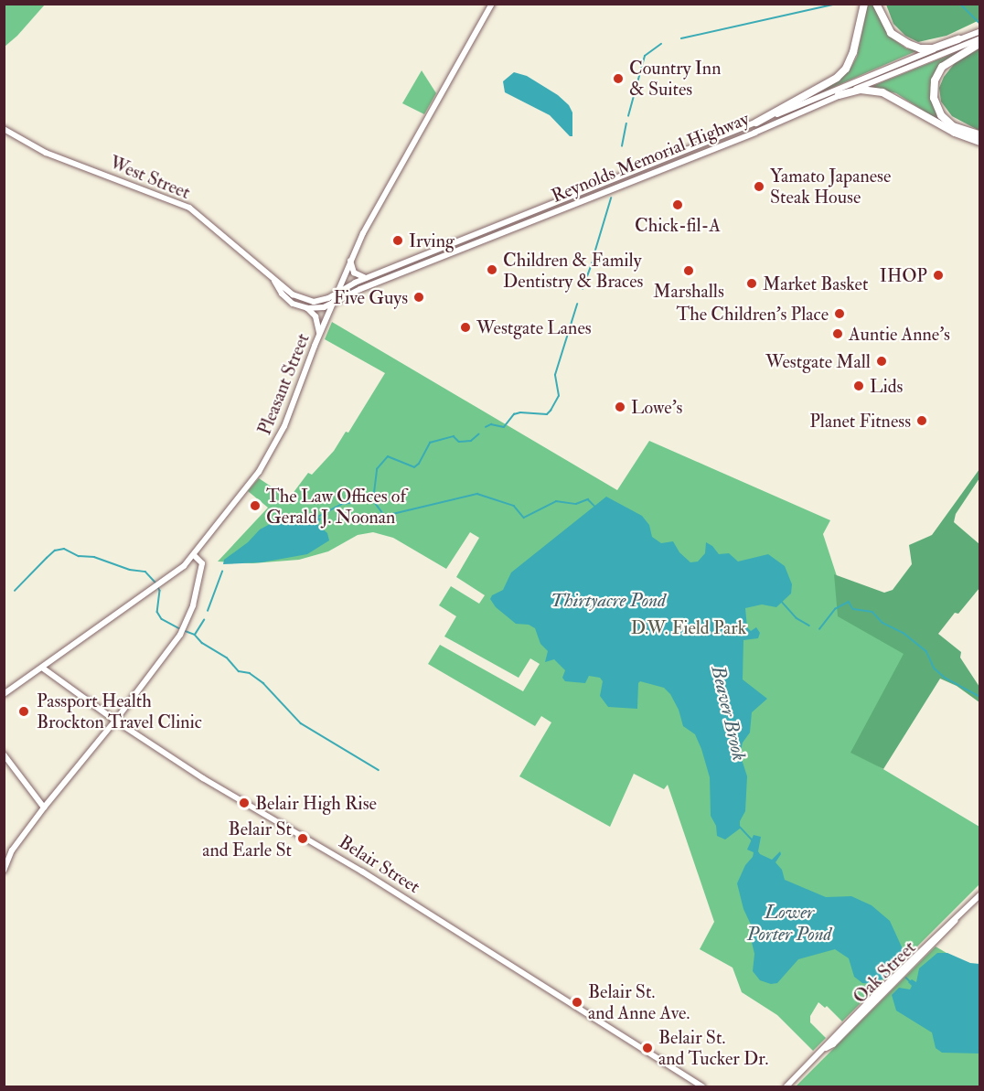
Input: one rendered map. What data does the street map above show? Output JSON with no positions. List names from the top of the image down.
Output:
{
  "streets": {
    "main road": [
      "Reynolds Memorial Highway",
      "West Street",
      "Pleasant Street",
      "Belair Street",
      "Oak Street"
    ]
  },
  "crossings": [
    ["Reynolds Memorial Highway", "West Street"],
    ["Reynolds Memorial Highway", "Pleasant Street"],
    ["West Street", "Pleasant Street"],
    ["Pleasant Street", "Belair Street"]
  ],
  "water": ["Thirtyacre Pond", "Beaver Brook", "Lower Porter Pond"],
  "parks": ["D.W. Field Park"],
  "places": [
    "Country Inn & Suites",
    "Yamato Japanese Steak House",
    "Chick-fil-A",
    "Irving",
    "Children & Family Dentistry & Braces",
    "Marshalls",
    "IHOP",
    "Market Basket",
    "Five Guys",
    "The Children's Place",
    "Westgate Lanes",
    "Auntie Anne's",
    "Westgate Mall",
    "Lids",
    "Lowe's",
    "Planet Fitness",
    "The Law Offices of Gerald J. Noonan",
    "Passport Health Brockton Travel Clinic",
    "Belair High Rise",
    "Belair St and Earle St",
    "Belair St. and Anne Ave.",
    "Belair St. and Tucker Dr."
  ]
}
